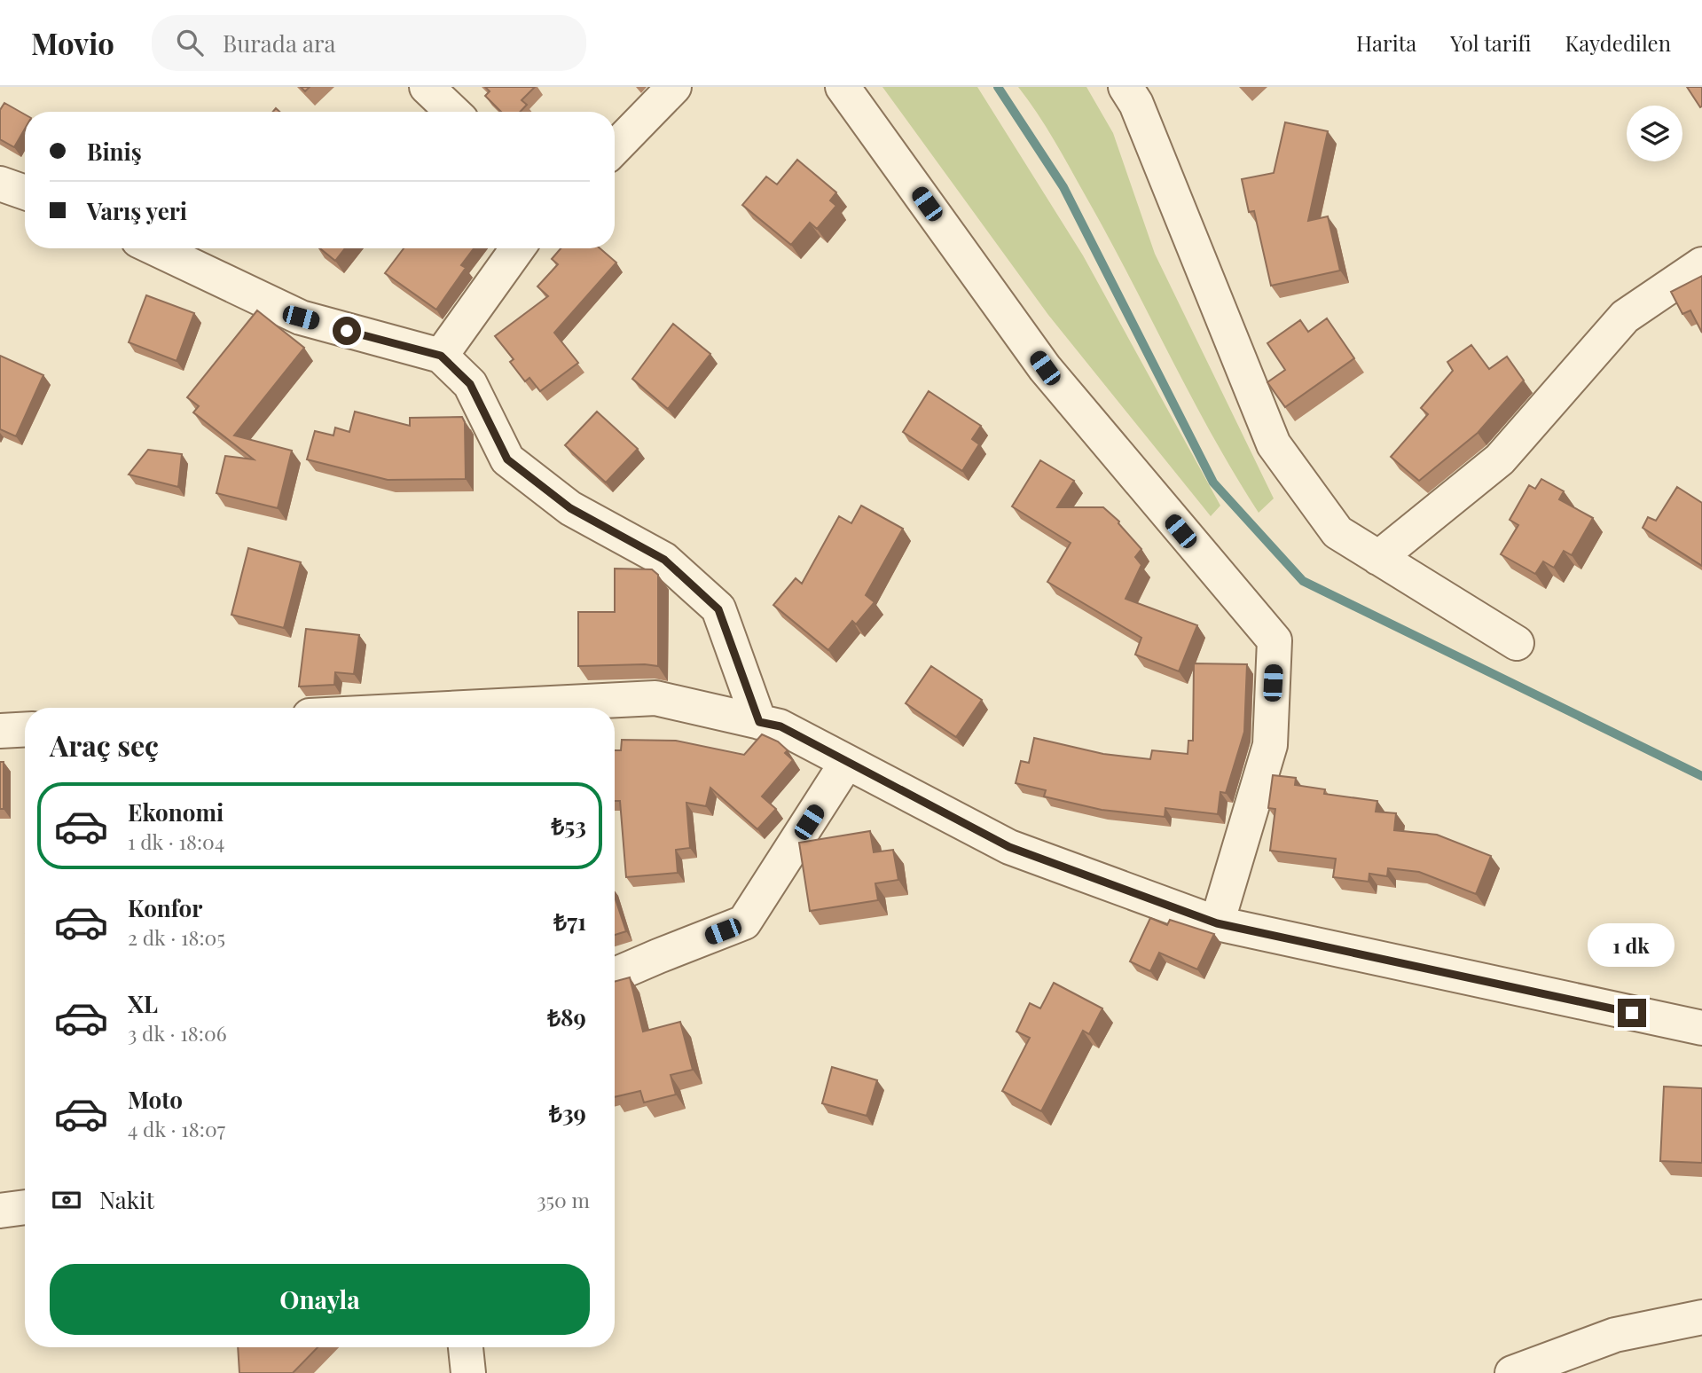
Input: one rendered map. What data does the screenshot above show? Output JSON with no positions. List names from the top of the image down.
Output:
{
  "page": {
    "header": "Movio",
    "search": "Burada ara",
    "nav": ["Harita", "Yol tarifi", "Kaydedilen"],
    "banner": ["Biniş", "Varış yeri"],
    "heading": "Araç seç",
    "list": [
      {
        "name": "Ekonomi",
        "note": "1 dk · 18:04",
        "value": "₺53"
      },
      {
        "name": "Konfor",
        "note": "2 dk · 18:05",
        "value": "₺71"
      },
      {
        "name": "XL",
        "note": "3 dk · 18:06",
        "value": "₺89"
      },
      {
        "name": "Moto",
        "note": "4 dk · 18:07",
        "value": "₺39"
      }
    ],
    "bubble": "1 dk",
    "pay": ["Nakit", "350 m"],
    "buttons": "Onayla"
  }
}
